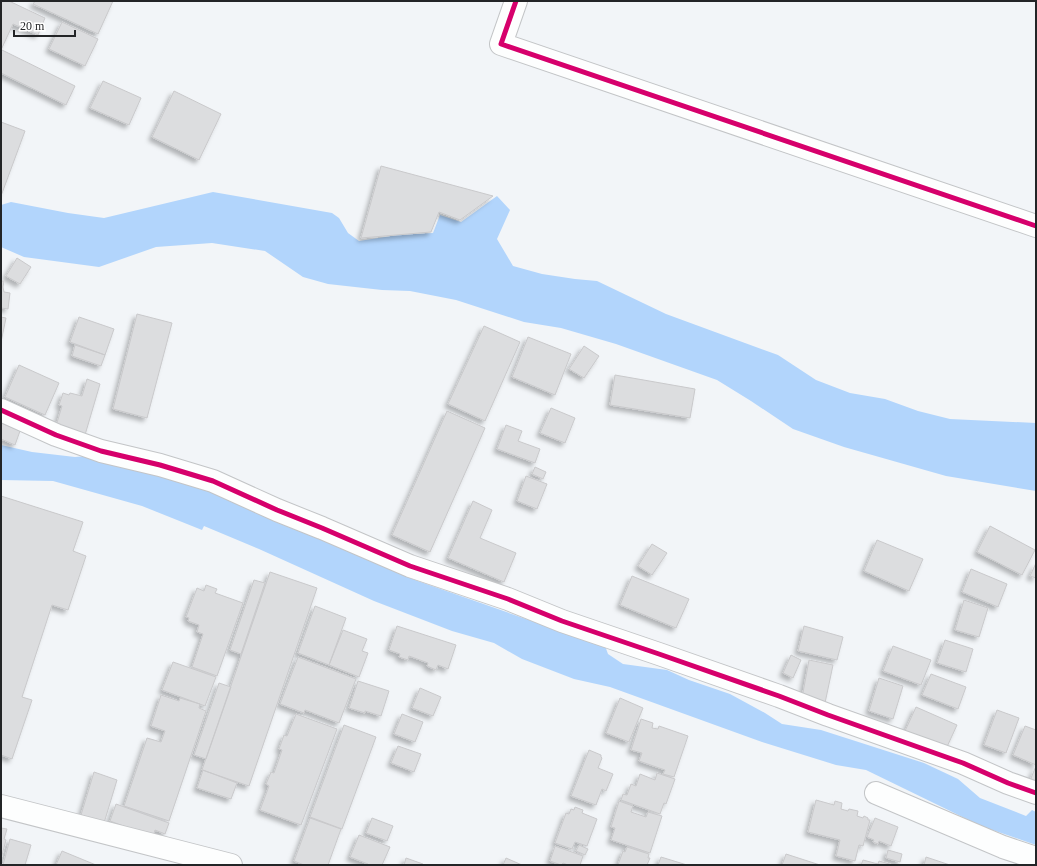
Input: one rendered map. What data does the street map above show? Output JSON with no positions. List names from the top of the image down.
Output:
{
  "scale_bar": "20 m"
}
